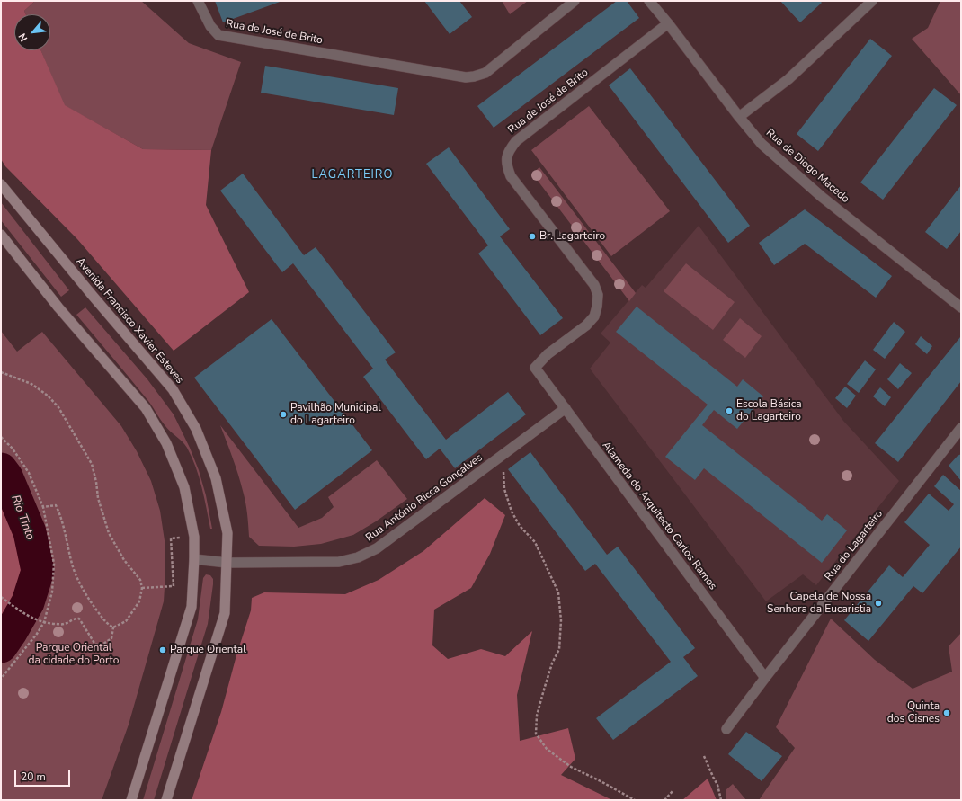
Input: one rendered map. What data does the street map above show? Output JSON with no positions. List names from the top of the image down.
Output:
{
  "streets": {
    "main road": ["Avenida Francisco Xavier Esteves"],
    "street": [
      "Rua de José de Brito",
      "Rua de Diogo Macedo",
      "Rua António Ricca Gonçalves",
      "Alameda do Arquitecto Carlos Ramos",
      "Rua do Lagarteiro"
    ]
  },
  "crossings": [
    ["Rua de José de Brito", "Rua de Diogo Macedo"],
    ["Rua de José de Brito", "Alameda do Arquitecto Carlos Ramos"],
    ["Avenida Francisco Xavier Esteves", "Rua António Ricca Gonçalves"],
    ["Rua António Ricca Gonçalves", "Alameda do Arquitecto Carlos Ramos"],
    ["Alameda do Arquitecto Carlos Ramos", "Rua do Lagarteiro"]
  ],
  "districts": ["LAGARTEIRO"],
  "water": ["Rio Tinto"],
  "parks": ["Parque Oriental da cidade do Porto"],
  "places": [
    "Br. Lagarteiro",
    "Escola Básica do Lagarteiro",
    "Pavilhão Municipal do Lagarteiro",
    "Capela de Nossa Senhora da Eucaristia",
    "Parque Oriental",
    "Quinta dos Cisnes"
  ],
  "scale_bar": "20 m",
  "north": "bottom left"
}
